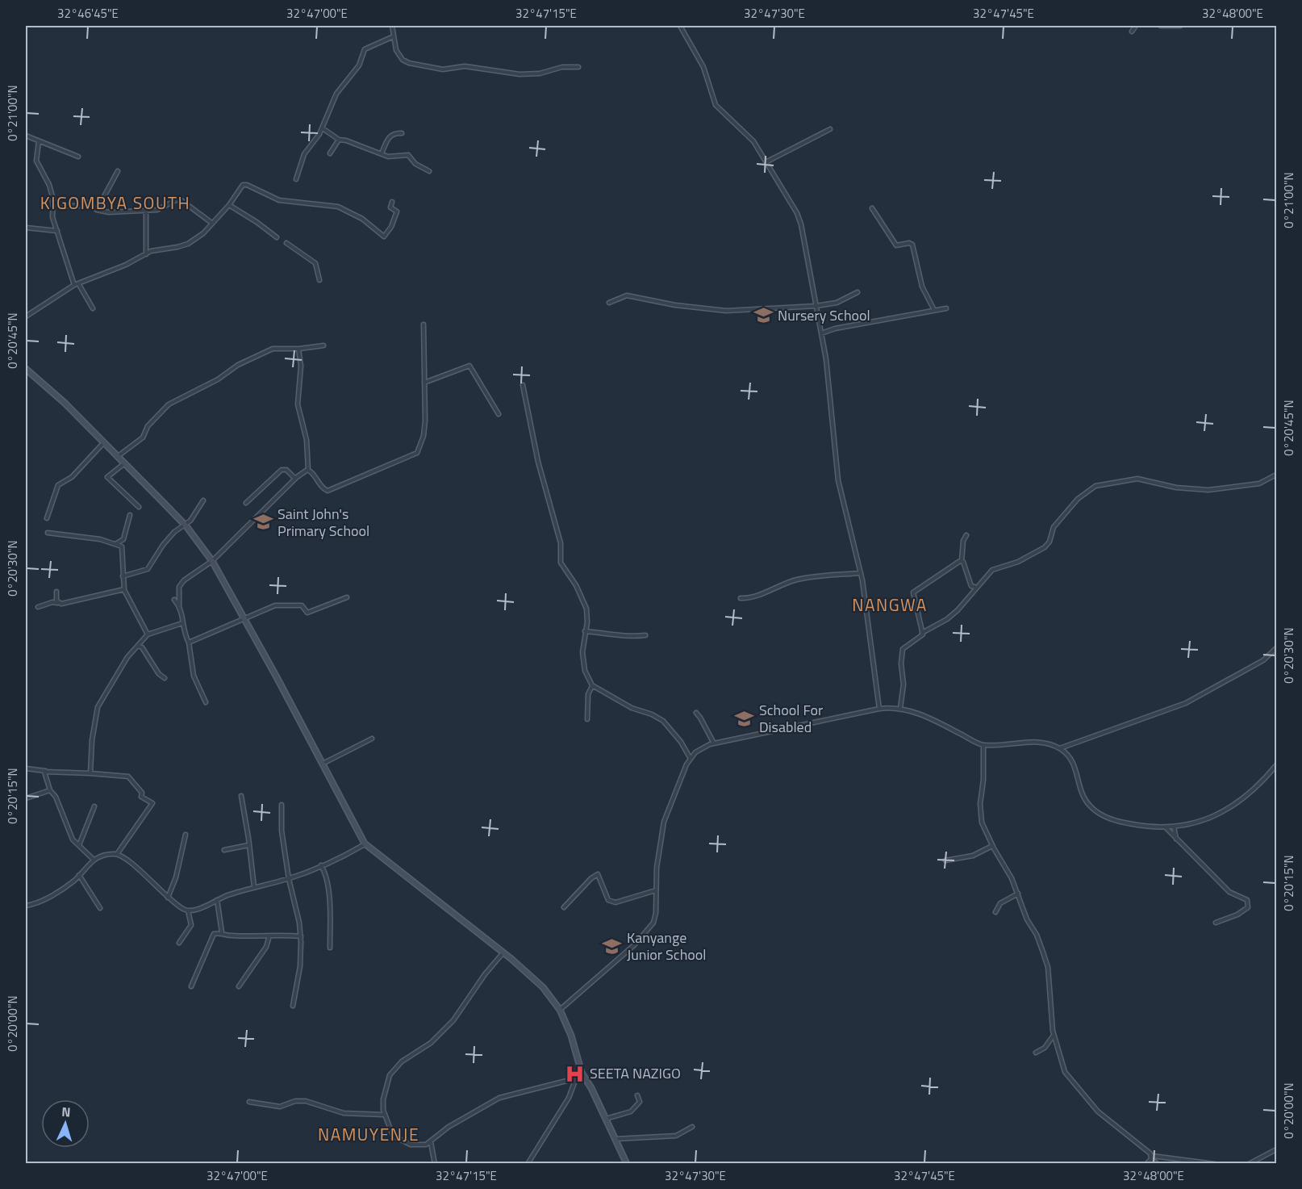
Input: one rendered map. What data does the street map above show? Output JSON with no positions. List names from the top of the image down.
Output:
{
  "districts": ["KIGOMBYA SOUTH", "NANGWA", "NAMUYENJE"],
  "places": {
    "school or university": [
      "Nursery School",
      "Saint John's Primary School",
      "School For Disabled",
      "Kanyange Junior School"
    ],
    "hospital": ["SEETA NAZIGO"]
  },
  "north": "top",
  "coordinates": [
    "32°46'45\"E",
    "32°47'00\"E",
    "32°47'15\"E",
    "32°47'30\"E",
    "32°47'45\"E",
    "32°48'00\"E",
    "0°21'00\"N",
    "0°20'45\"N",
    "0°20'30\"N",
    "0°20'15\"N",
    "0°20'00\"N"
  ]
}
